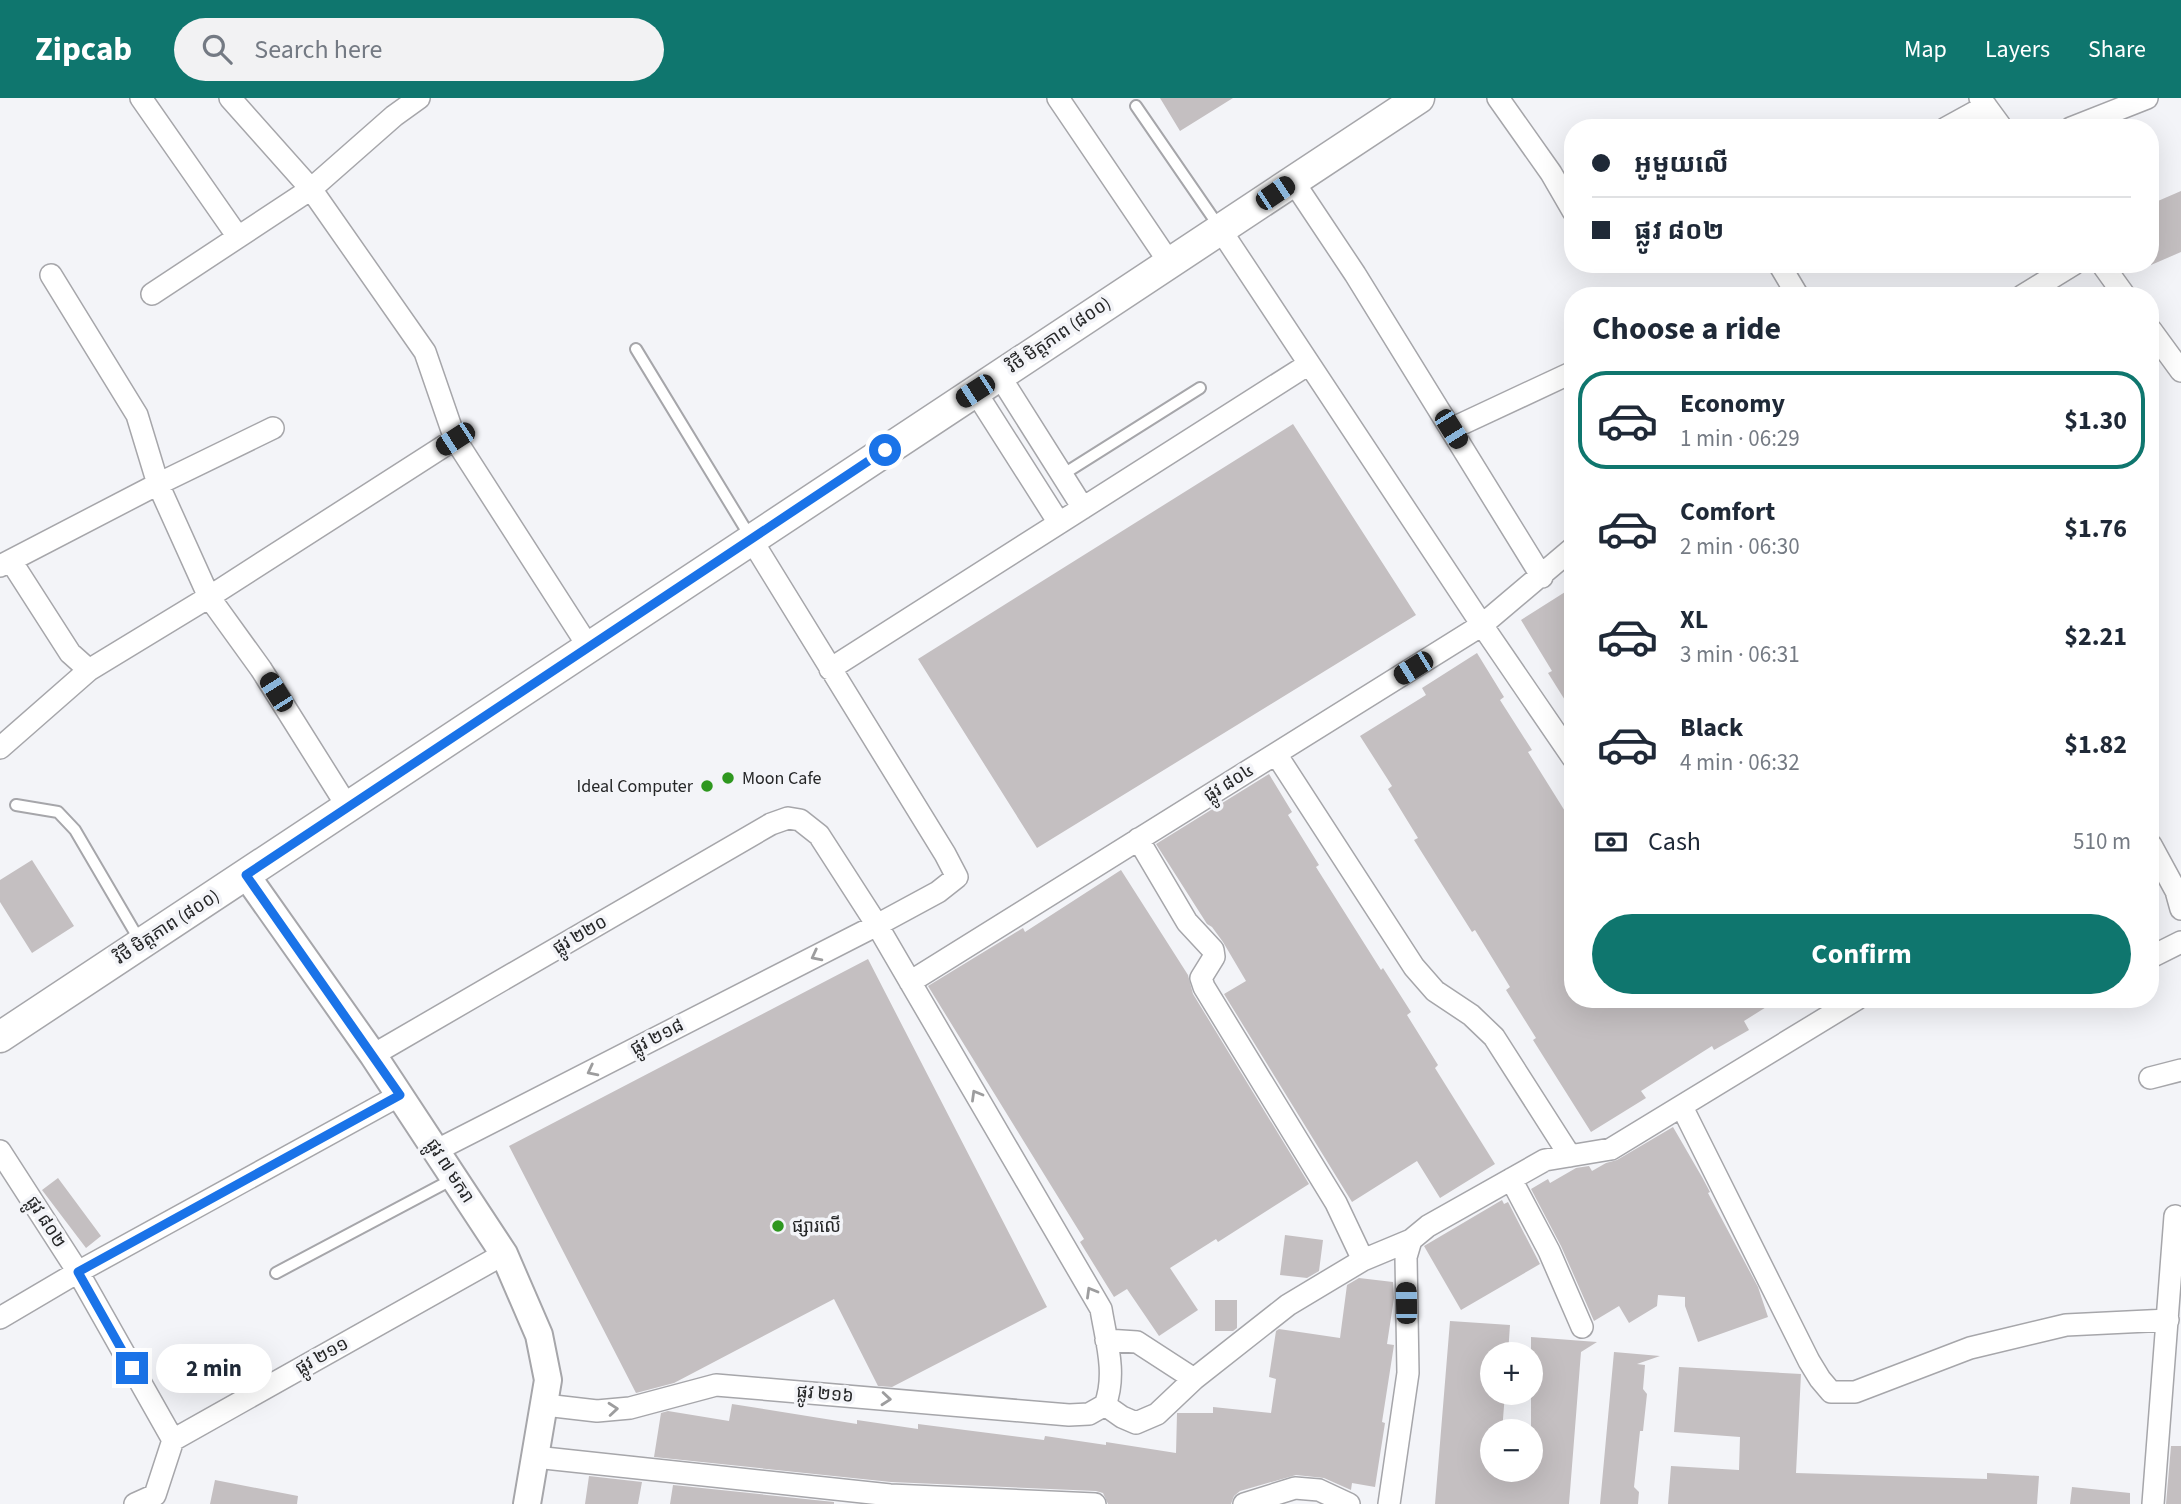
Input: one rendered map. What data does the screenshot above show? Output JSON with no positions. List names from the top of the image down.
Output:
{
  "streets": {
    "main road": ["វិថី មិត្តភាព (៨០០)"],
    "street": [
      "ផ្លូវ ៨០៤",
      "ផ្លូវ ២២០",
      "ផ្លូវ ២១៨",
      "ផ្លូវ ៧ មករា",
      "ផ្លូវ ៨០២",
      "ផ្លូវ ២១១",
      "ផ្លូវ ២១៦"
    ]
  },
  "crossings": [
    ["វិថី មិត្តភាព (៨០០)", "ផ្លូវ ៧ មករា"],
    ["ផ្លូវ ២២០", "ផ្លូវ ២១៨"],
    ["ផ្លូវ ២២០", "ផ្លូវ ៧ មករា"],
    ["ផ្លូវ ២១៨", "ផ្លូវ ៧ មករា"],
    ["ផ្លូវ ៧ មករា", "ផ្លូវ ២១១"],
    ["ផ្លូវ ៧ មករា", "ផ្លូវ ២១៦"],
    ["ផ្លូវ ៨០២", "ផ្លូវ ២១១"]
  ],
  "one_way": ["ផ្លូវ ២១៨"],
  "places": ["Moon Cafe", "Ideal Computer", "ផ្សារលើ"],
  "page": {
    "header": "Zipcab",
    "search": "Search here",
    "nav": ["Map", "Layers", "Share"],
    "banner": ["អូមួយលេី", "ផ្លូវ ៨០២"],
    "heading": "Choose a ride",
    "list": [
      {
        "name": "Economy",
        "note": "1 min · 06:29",
        "value": "$1.30"
      },
      {
        "name": "Comfort",
        "note": "2 min · 06:30",
        "value": "$1.76"
      },
      {
        "name": "XL",
        "note": "3 min · 06:31",
        "value": "$2.21"
      },
      {
        "name": "Black",
        "note": "4 min · 06:32",
        "value": "$1.82"
      }
    ],
    "pay": ["Cash", "510 m"],
    "buttons": "Confirm",
    "map_buttons": ["+", "−"],
    "bubble": "2 min"
  }
}
